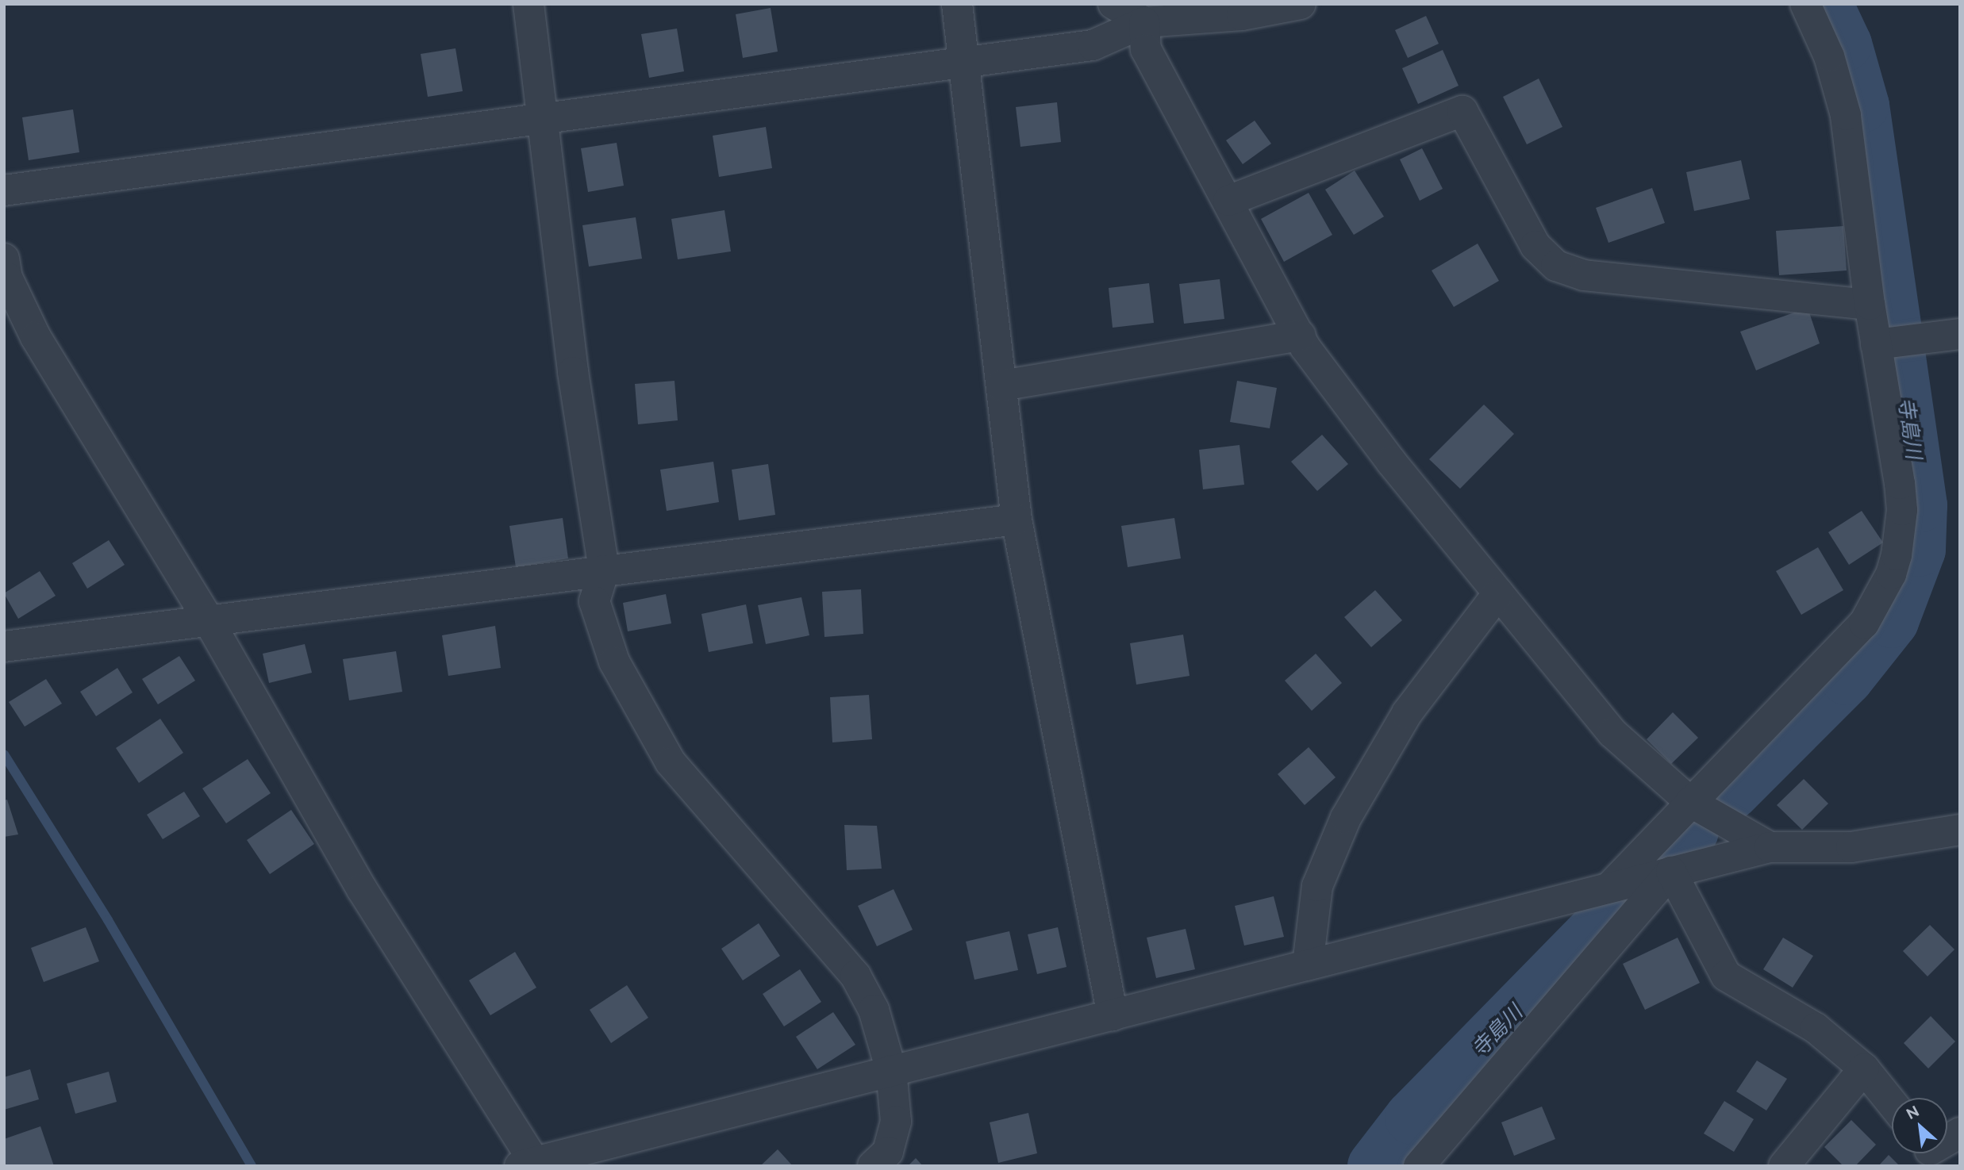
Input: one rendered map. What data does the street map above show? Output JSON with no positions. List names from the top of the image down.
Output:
{
  "water": ["寺島川"],
  "north": "top left"
}
